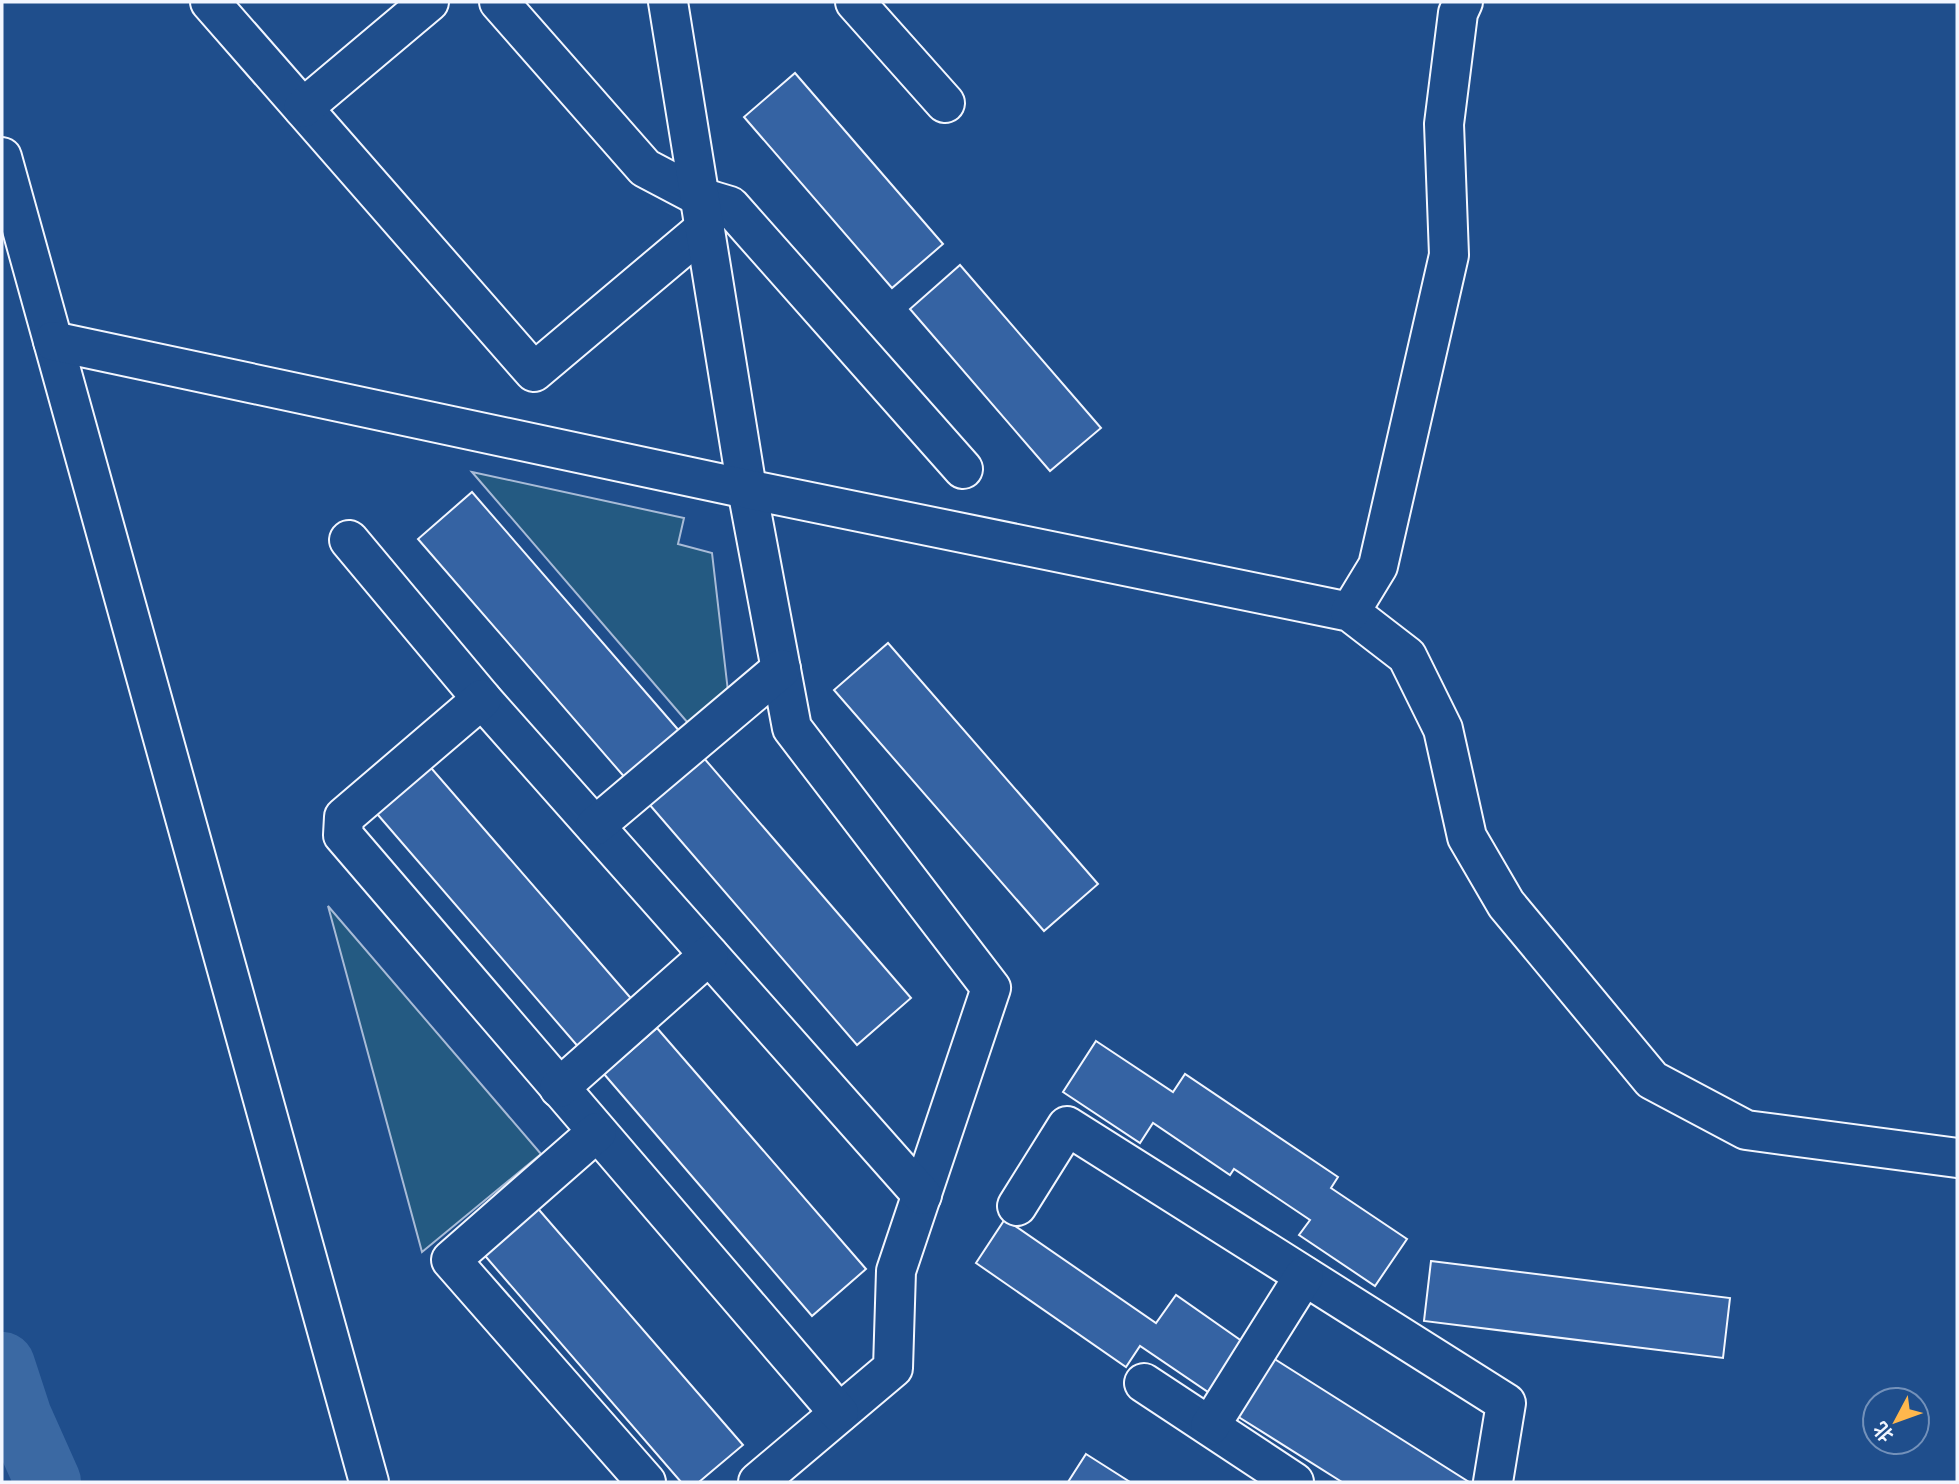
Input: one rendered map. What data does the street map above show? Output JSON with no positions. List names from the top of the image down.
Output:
{
  "north": "bottom left"
}
